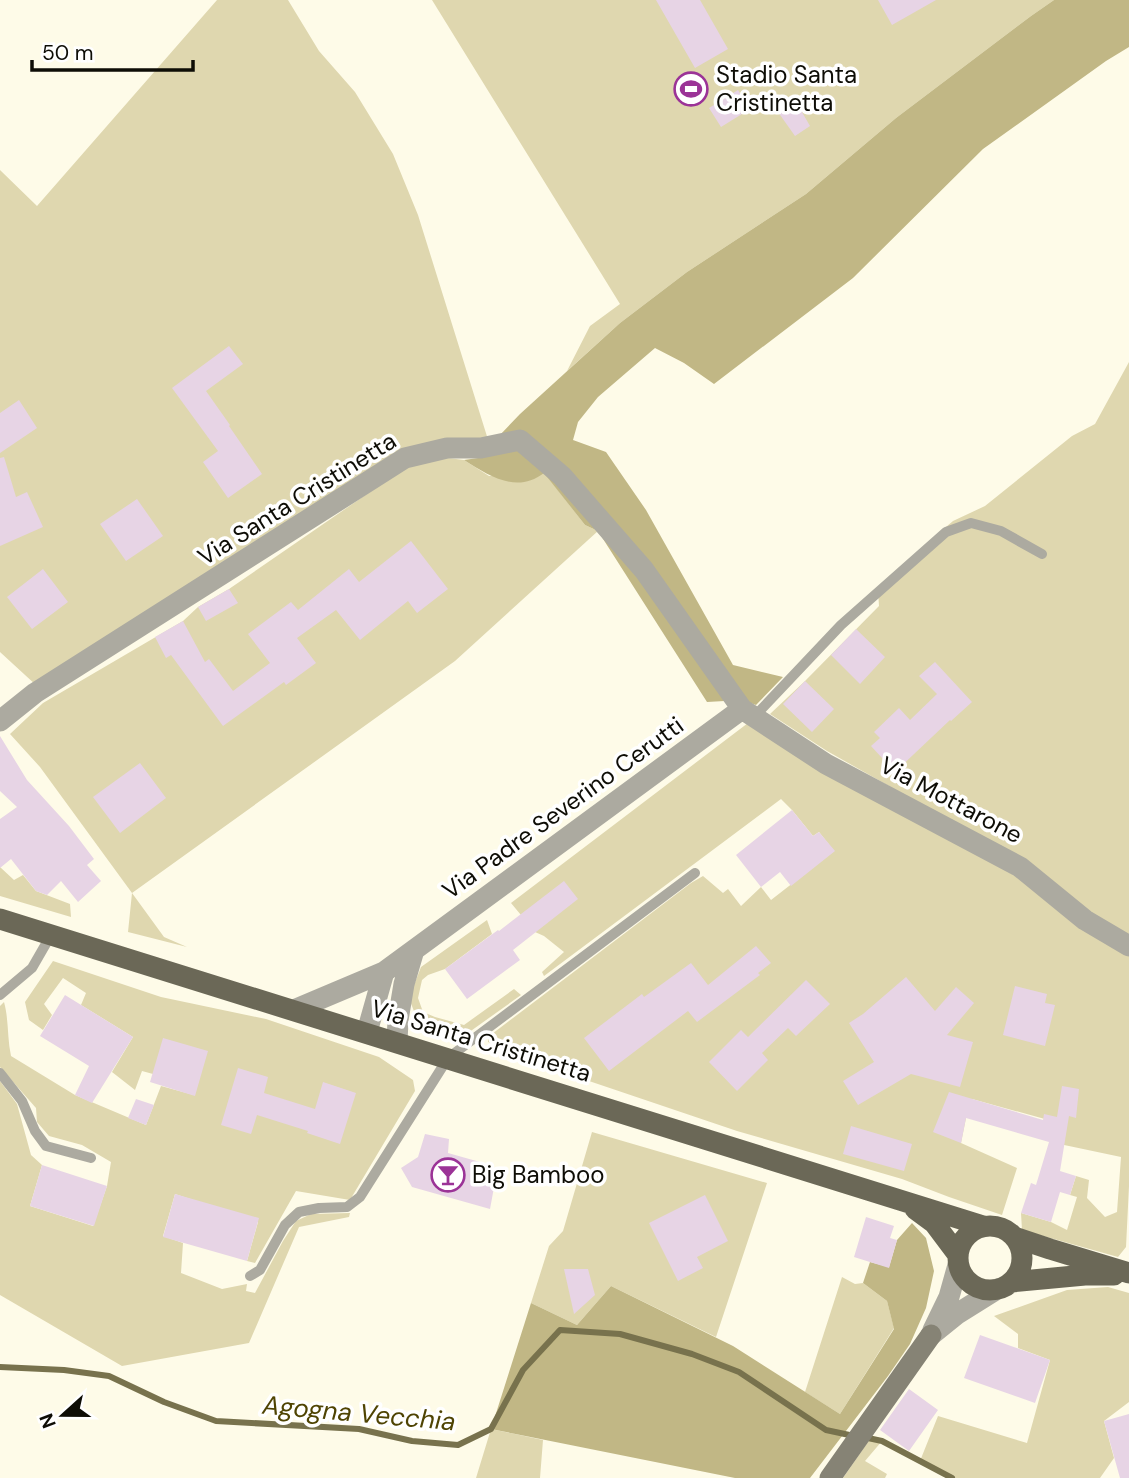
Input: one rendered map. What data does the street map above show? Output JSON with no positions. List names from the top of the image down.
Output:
{
  "streets": {
    "main road": ["Via Santa Cristinetta"],
    "street": ["Via Mottarone", "Via Padre Severino Cerutti"]
  },
  "crossings": [
    ["Via Santa Cristinetta", "Via Mottarone"],
    ["Via Santa Cristinetta", "Via Padre Severino Cerutti"],
    ["Via Mottarone", "Via Padre Severino Cerutti"]
  ],
  "water": ["Agogna Vecchia"],
  "places": {
    "sports": ["Stadio Santa Cristinetta"],
    "bar": ["Big Bamboo"]
  },
  "scale_bar": "50 m",
  "north": "left"
}
